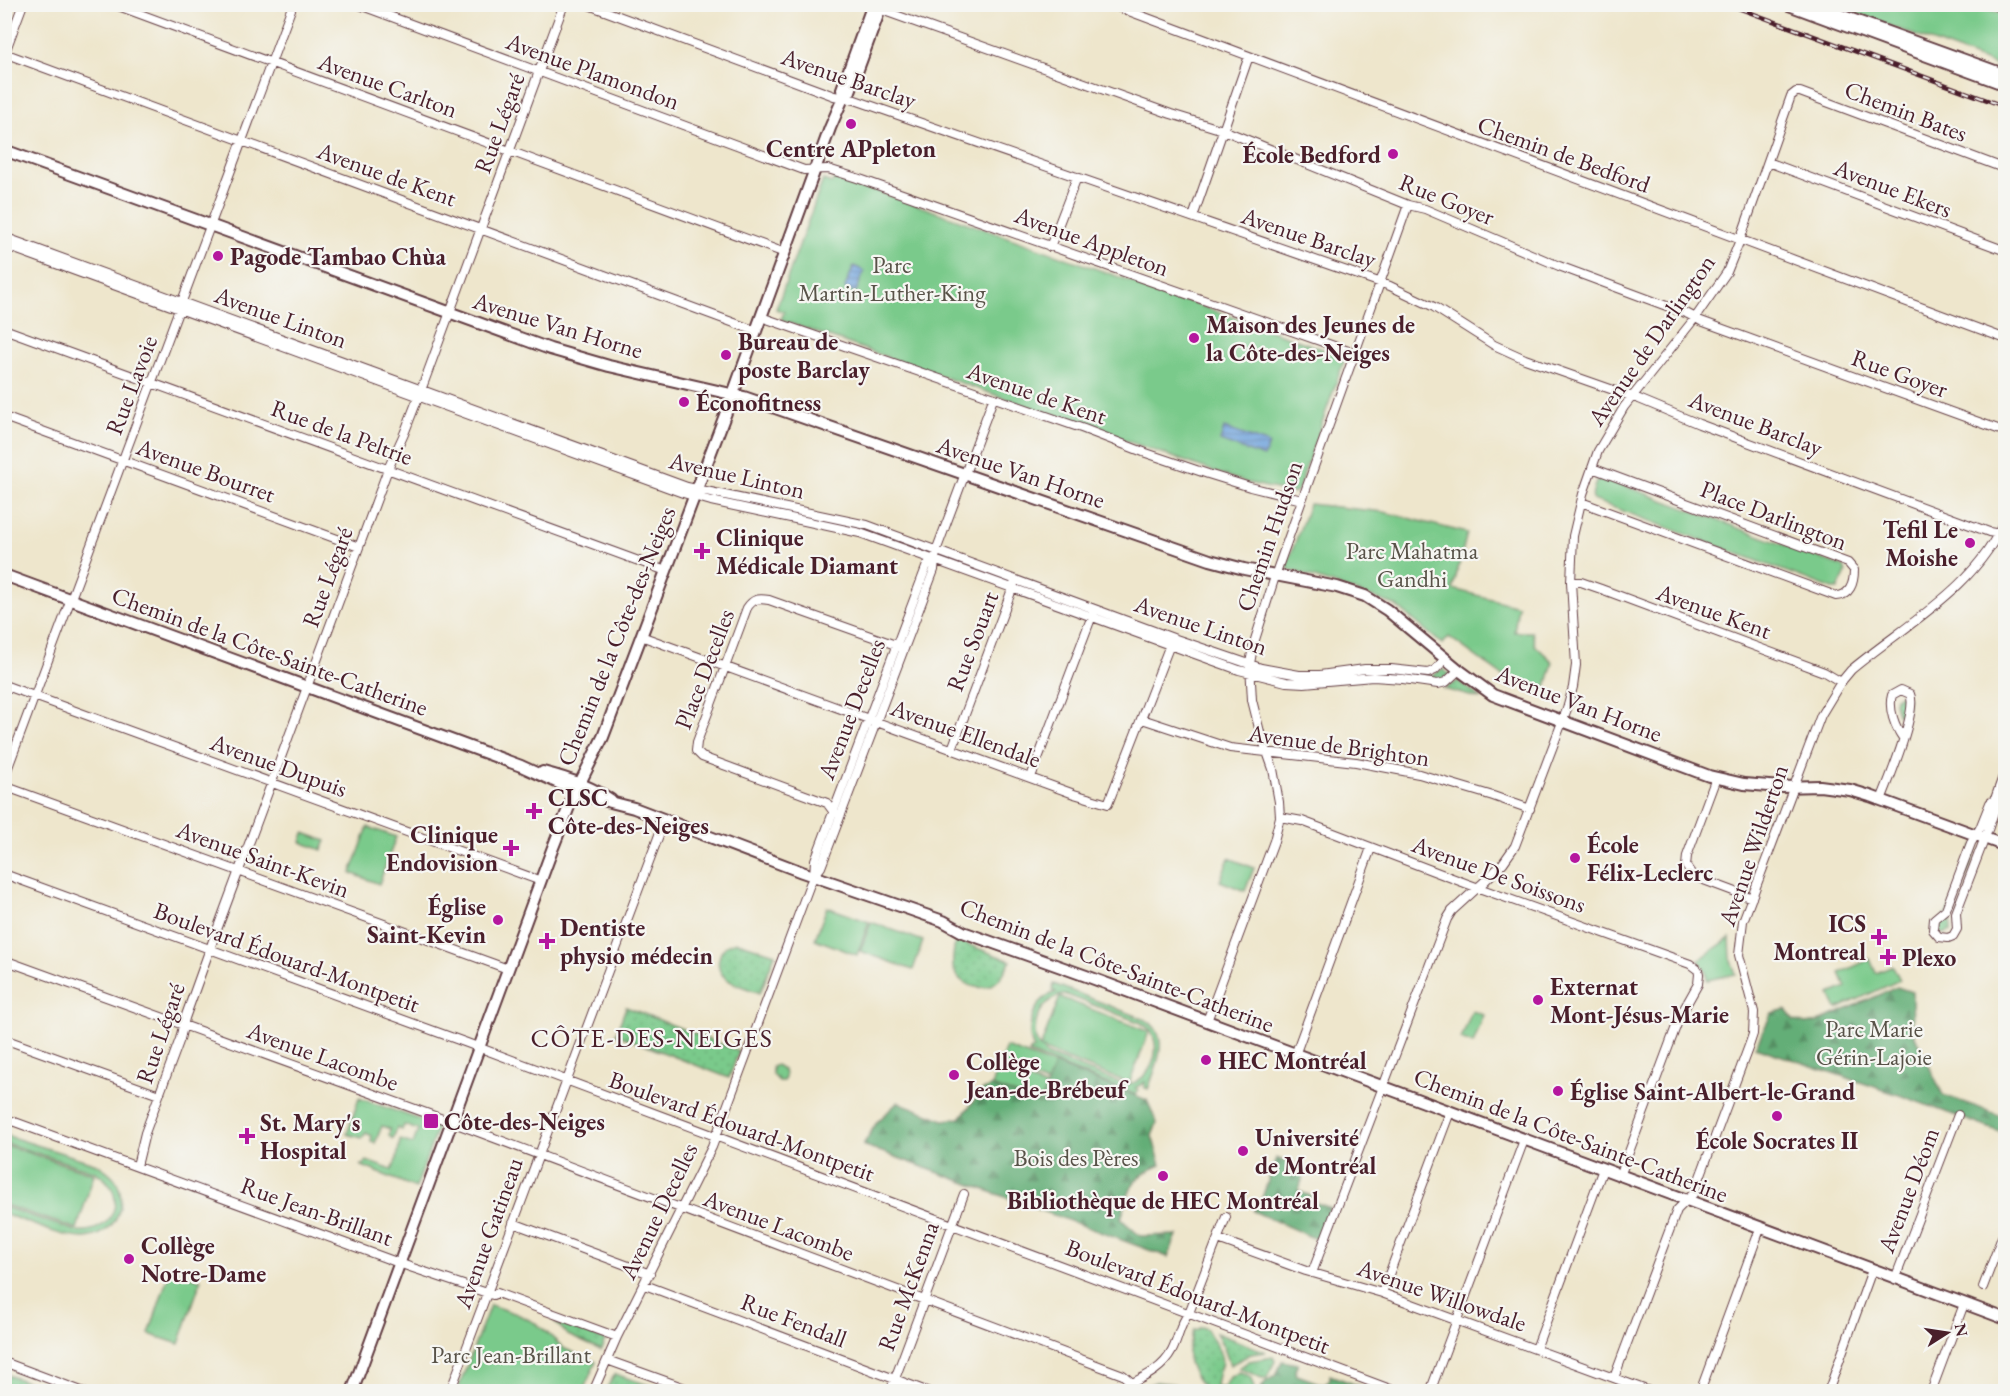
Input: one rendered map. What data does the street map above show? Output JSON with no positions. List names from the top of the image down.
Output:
{
  "streets": {
    "main road": ["Avenue Van Horne", "Chemin de la Côte-des-Neiges", "Chemin de la Côte-Sainte-Catherine"],
    "street": [
      "Avenue Plamondon",
      "Avenue Barclay",
      "Avenue Carlton",
      "Chemin Bates",
      "Rue Légaré",
      "Chemin de Bedford",
      "Avenue de Kent",
      "Avenue Ekers",
      "Rue Goyer",
      "Avenue Appleton",
      "Avenue Linton",
      "Avenue de Darlington",
      "Rue Lavoie",
      "Rue de la Peltrie",
      "Avenue Bourret",
      "Place Darlington",
      "Chemin Hudson",
      "Avenue Kent",
      "Rue Souart",
      "Place Decelles",
      "Avenue Decelles",
      "Avenue Ellendale",
      "Avenue de Brighton",
      "Avenue Dupuis",
      "Avenue Wilderton",
      "Avenue Saint-Kevin",
      "Avenue De Soissons",
      "Boulevard Édouard-Montpetit",
      "Avenue Lacombe",
      "Avenue Déom",
      "Rue Jean-Brillant",
      "Avenue Gatineau",
      "Rue McKenna",
      "Avenue Willowdale",
      "Rue Fendall"
    ]
  },
  "crossings": [
    ["Avenue Plamondon", "Rue Légaré"],
    ["Avenue Plamondon", "Avenue Appleton"],
    ["Avenue Plamondon", "Chemin de la Côte-des-Neiges"],
    ["Avenue Barclay", "Avenue de Darlington"],
    ["Avenue Barclay", "Chemin Hudson"],
    ["Avenue Barclay", "Chemin de la Côte-des-Neiges"],
    ["Avenue Barclay", "Avenue Wilderton"],
    ["Avenue Carlton", "Rue Légaré"],
    ["Avenue Carlton", "Rue Lavoie"],
    ["Avenue Carlton", "Chemin de la Côte-des-Neiges"],
    ["Chemin Bates", "Avenue de Darlington"],
    ["Rue Légaré", "Avenue de Kent"],
    ["Rue Légaré", "Avenue Linton"],
    ["Rue Légaré", "Avenue Van Horne"],
    ["Rue Légaré", "Rue de la Peltrie"],
    ["Rue Légaré", "Avenue Bourret"],
    ["Rue Légaré", "Chemin de la Côte-Sainte-Catherine"],
    ["Rue Légaré", "Avenue Dupuis"],
    ["Rue Légaré", "Avenue Saint-Kevin"],
    ["Rue Légaré", "Boulevard Édouard-Montpetit"],
    ["Rue Légaré", "Avenue Lacombe"],
    ["Rue Légaré", "Rue Jean-Brillant"],
    ["Chemin de Bedford", "Avenue de Darlington"],
    ["Avenue de Kent", "Rue Lavoie"],
    ["Avenue de Kent", "Chemin Hudson"],
    ["Avenue de Kent", "Chemin de la Côte-des-Neiges"],
    ["Avenue de Kent", "Avenue Decelles"],
    ["Avenue Ekers", "Avenue de Darlington"],
    ["Rue Goyer", "Avenue de Darlington"],
    ["Rue Goyer", "Chemin Hudson"],
    ["Rue Goyer", "Chemin de la Côte-des-Neiges"],
    ["Avenue Appleton", "Chemin Hudson"],
    ["Avenue Appleton", "Chemin de la Côte-des-Neiges"],
    ["Avenue Linton", "Avenue Van Horne"],
    ["Avenue Linton", "Rue Lavoie"],
    ["Avenue Linton", "Chemin Hudson"],
    ["Avenue Linton", "Chemin de la Côte-des-Neiges"],
    ["Avenue Linton", "Rue Souart"],
    ["Avenue Linton", "Avenue Decelles"],
    ["Avenue Van Horne", "Avenue de Darlington"],
    ["Avenue Van Horne", "Rue Lavoie"],
    ["Avenue Van Horne", "Chemin Hudson"],
    ["Avenue Van Horne", "Chemin de la Côte-des-Neiges"],
    ["Avenue Van Horne", "Avenue Decelles"],
    ["Avenue Van Horne", "Avenue Wilderton"],
    ["Avenue de Darlington", "Place Darlington"],
    ["Avenue de Darlington", "Avenue Kent"],
    ["Avenue de Darlington", "Chemin de la Côte-Sainte-Catherine"],
    ["Avenue de Darlington", "Avenue de Brighton"],
    ["Avenue de Darlington", "Avenue De Soissons"],
    ["Avenue de Darlington", "Avenue Willowdale"],
    ["Rue Lavoie", "Rue de la Peltrie"],
    ["Rue Lavoie", "Avenue Bourret"],
    ["Rue Lavoie", "Chemin de la Côte-Sainte-Catherine"],
    ["Rue Lavoie", "Avenue Dupuis"],
    ["Rue de la Peltrie", "Chemin de la Côte-des-Neiges"],
    ["Chemin Hudson", "Chemin de la Côte-Sainte-Catherine"],
    ["Chemin Hudson", "Avenue de Brighton"],
    ["Chemin Hudson", "Avenue De Soissons"],
    ["Avenue Kent", "Avenue Wilderton"],
    ["Chemin de la Côte-des-Neiges", "Chemin de la Côte-Sainte-Catherine"],
    ["Chemin de la Côte-des-Neiges", "Avenue Ellendale"],
    ["Chemin de la Côte-des-Neiges", "Avenue Dupuis"],
    ["Chemin de la Côte-des-Neiges", "Avenue Saint-Kevin"],
    ["Chemin de la Côte-des-Neiges", "Boulevard Édouard-Montpetit"],
    ["Chemin de la Côte-des-Neiges", "Avenue Lacombe"],
    ["Chemin de la Côte-des-Neiges", "Rue Jean-Brillant"],
    ["Rue Souart", "Avenue Ellendale"],
    ["Chemin de la Côte-Sainte-Catherine", "Avenue Decelles"],
    ["Chemin de la Côte-Sainte-Catherine", "Avenue Wilderton"],
    ["Chemin de la Côte-Sainte-Catherine", "Avenue De Soissons"],
    ["Chemin de la Côte-Sainte-Catherine", "Avenue Déom"],
    ["Chemin de la Côte-Sainte-Catherine", "Avenue Gatineau"],
    ["Place Decelles", "Avenue Decelles"],
    ["Place Decelles", "Avenue Ellendale"],
    ["Avenue Decelles", "Avenue Ellendale"],
    ["Avenue Decelles", "Boulevard Édouard-Montpetit"],
    ["Avenue Decelles", "Avenue Lacombe"],
    ["Avenue Decelles", "Rue Jean-Brillant"],
    ["Avenue Decelles", "Rue Fendall"],
    ["Avenue Ellendale", "Avenue de Brighton"],
    ["Avenue Wilderton", "Avenue Willowdale"],
    ["Boulevard Édouard-Montpetit", "Avenue Gatineau"],
    ["Boulevard Édouard-Montpetit", "Rue McKenna"],
    ["Avenue Lacombe", "Avenue Gatineau"],
    ["Avenue Lacombe", "Rue McKenna"],
    ["Rue Jean-Brillant", "Avenue Gatineau"],
    ["Rue McKenna", "Rue Fendall"]
  ],
  "districts": ["CÔTE-DES-NEIGES"],
  "parks": [
    "Parc Martin-Luther-King",
    "Parc Mahatma Gandhi",
    "Parc Marie Gérin-Lajoie",
    "Bois des Pères",
    "Parc Jean-Brillant"
  ],
  "places": {
    "other": [
      "Centre APpleton",
      "École Bedford",
      "Pagode Tambao Chùa",
      "Maison des Jeunes de la Côte-des-Neiges",
      "Bureau de poste Barclay",
      "Éconofitness",
      "Tefil Le Moishe",
      "École Félix-Leclerc",
      "Église Saint-Kevin",
      "Externat Mont-Jésus-Marie",
      "HEC Montréal",
      "Collège Jean-de-Brébeuf",
      "Église Saint-Albert-le-Grand",
      "École Socrates II",
      "Université de Montréal",
      "Bibliothèque de HEC Montréal",
      "Collège Notre-Dame"
    ],
    "health": [
      "Clinique Médicale Diamant",
      "CLSC Côte-des-Neiges",
      "Clinique Endovision",
      "ICS Montreal",
      "Dentiste physio médecin",
      "Plexo",
      "St. Mary's Hospital"
    ],
    "transit": ["Côte-des-Neiges"]
  },
  "north": "right"
}
